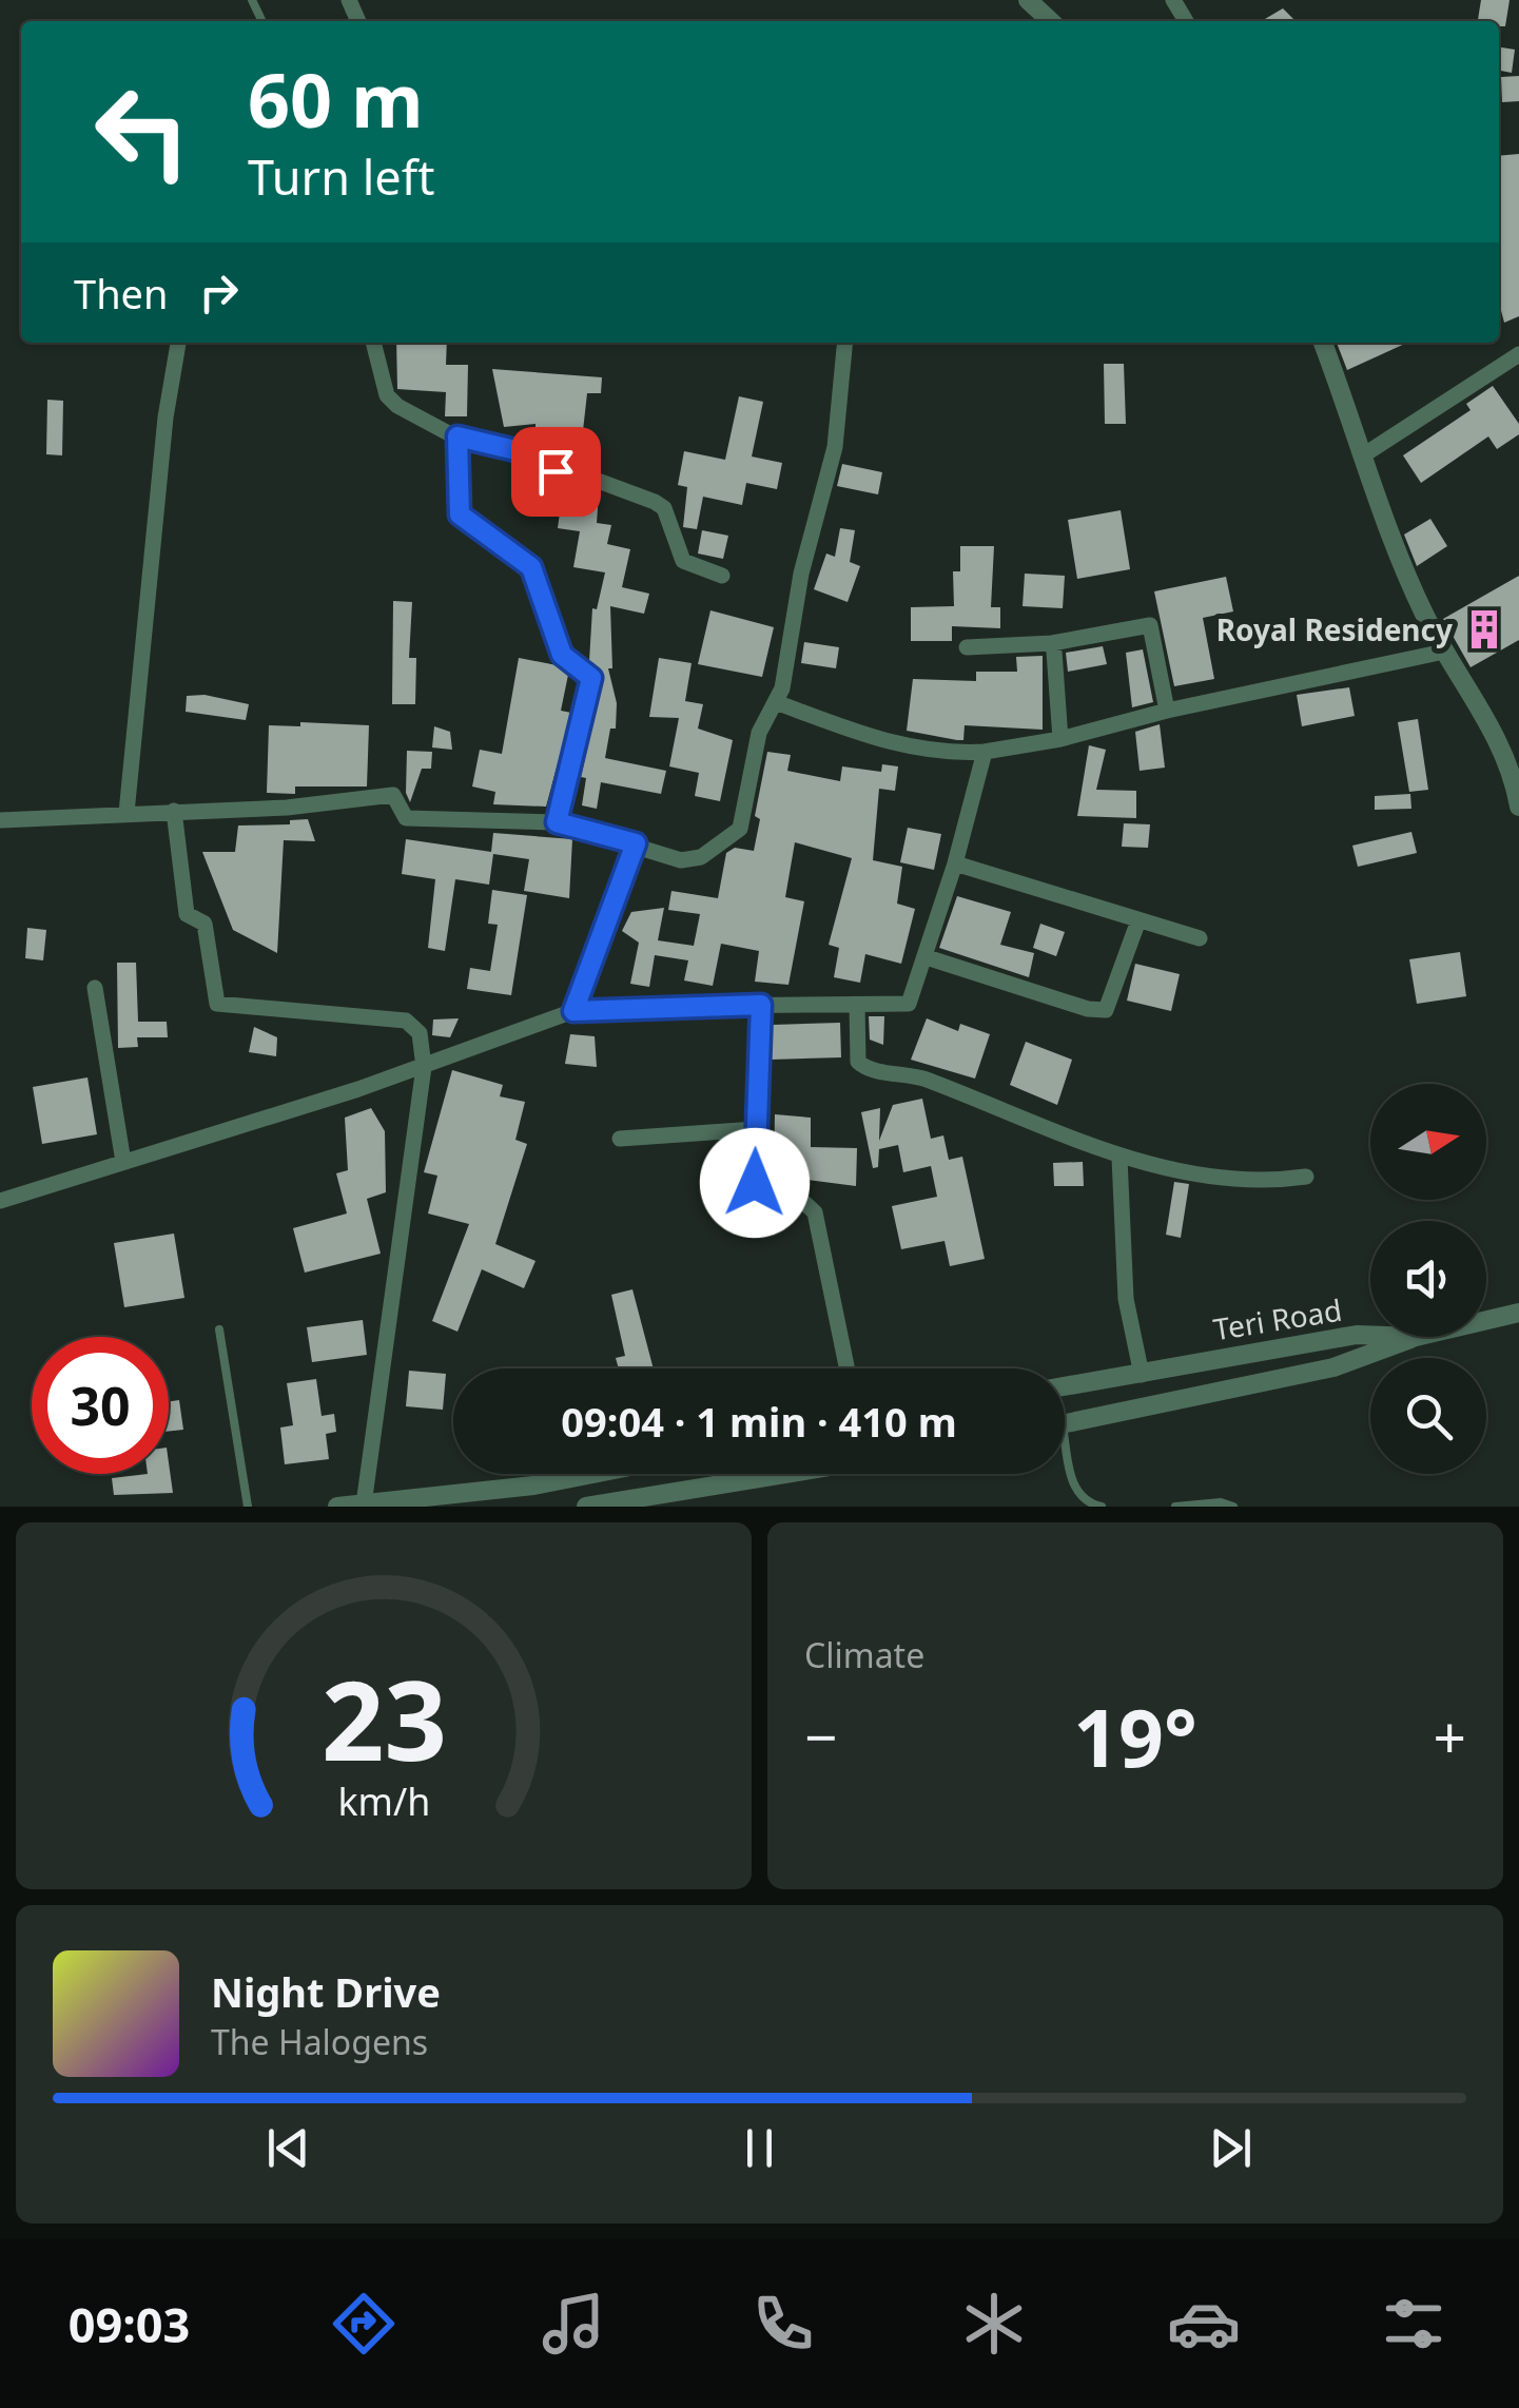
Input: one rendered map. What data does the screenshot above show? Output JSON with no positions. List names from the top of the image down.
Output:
{
  "streets": {
    "street": ["Teri Road"]
  },
  "places": {
    "building": ["Royal Residency"]
  },
  "north": "right",
  "page": {
    "turn": ["60 m", "Turn left"],
    "then": "Then",
    "limit": "30",
    "trip": "09:04 · 1 min · 410 m",
    "tile": "Climate",
    "heat": ["−", "19°", "+"],
    "song": ["Night Drive", "The Halogens"],
    "tabs": "09:03",
    "gauge": ["23", "km/h"]
  }
}
